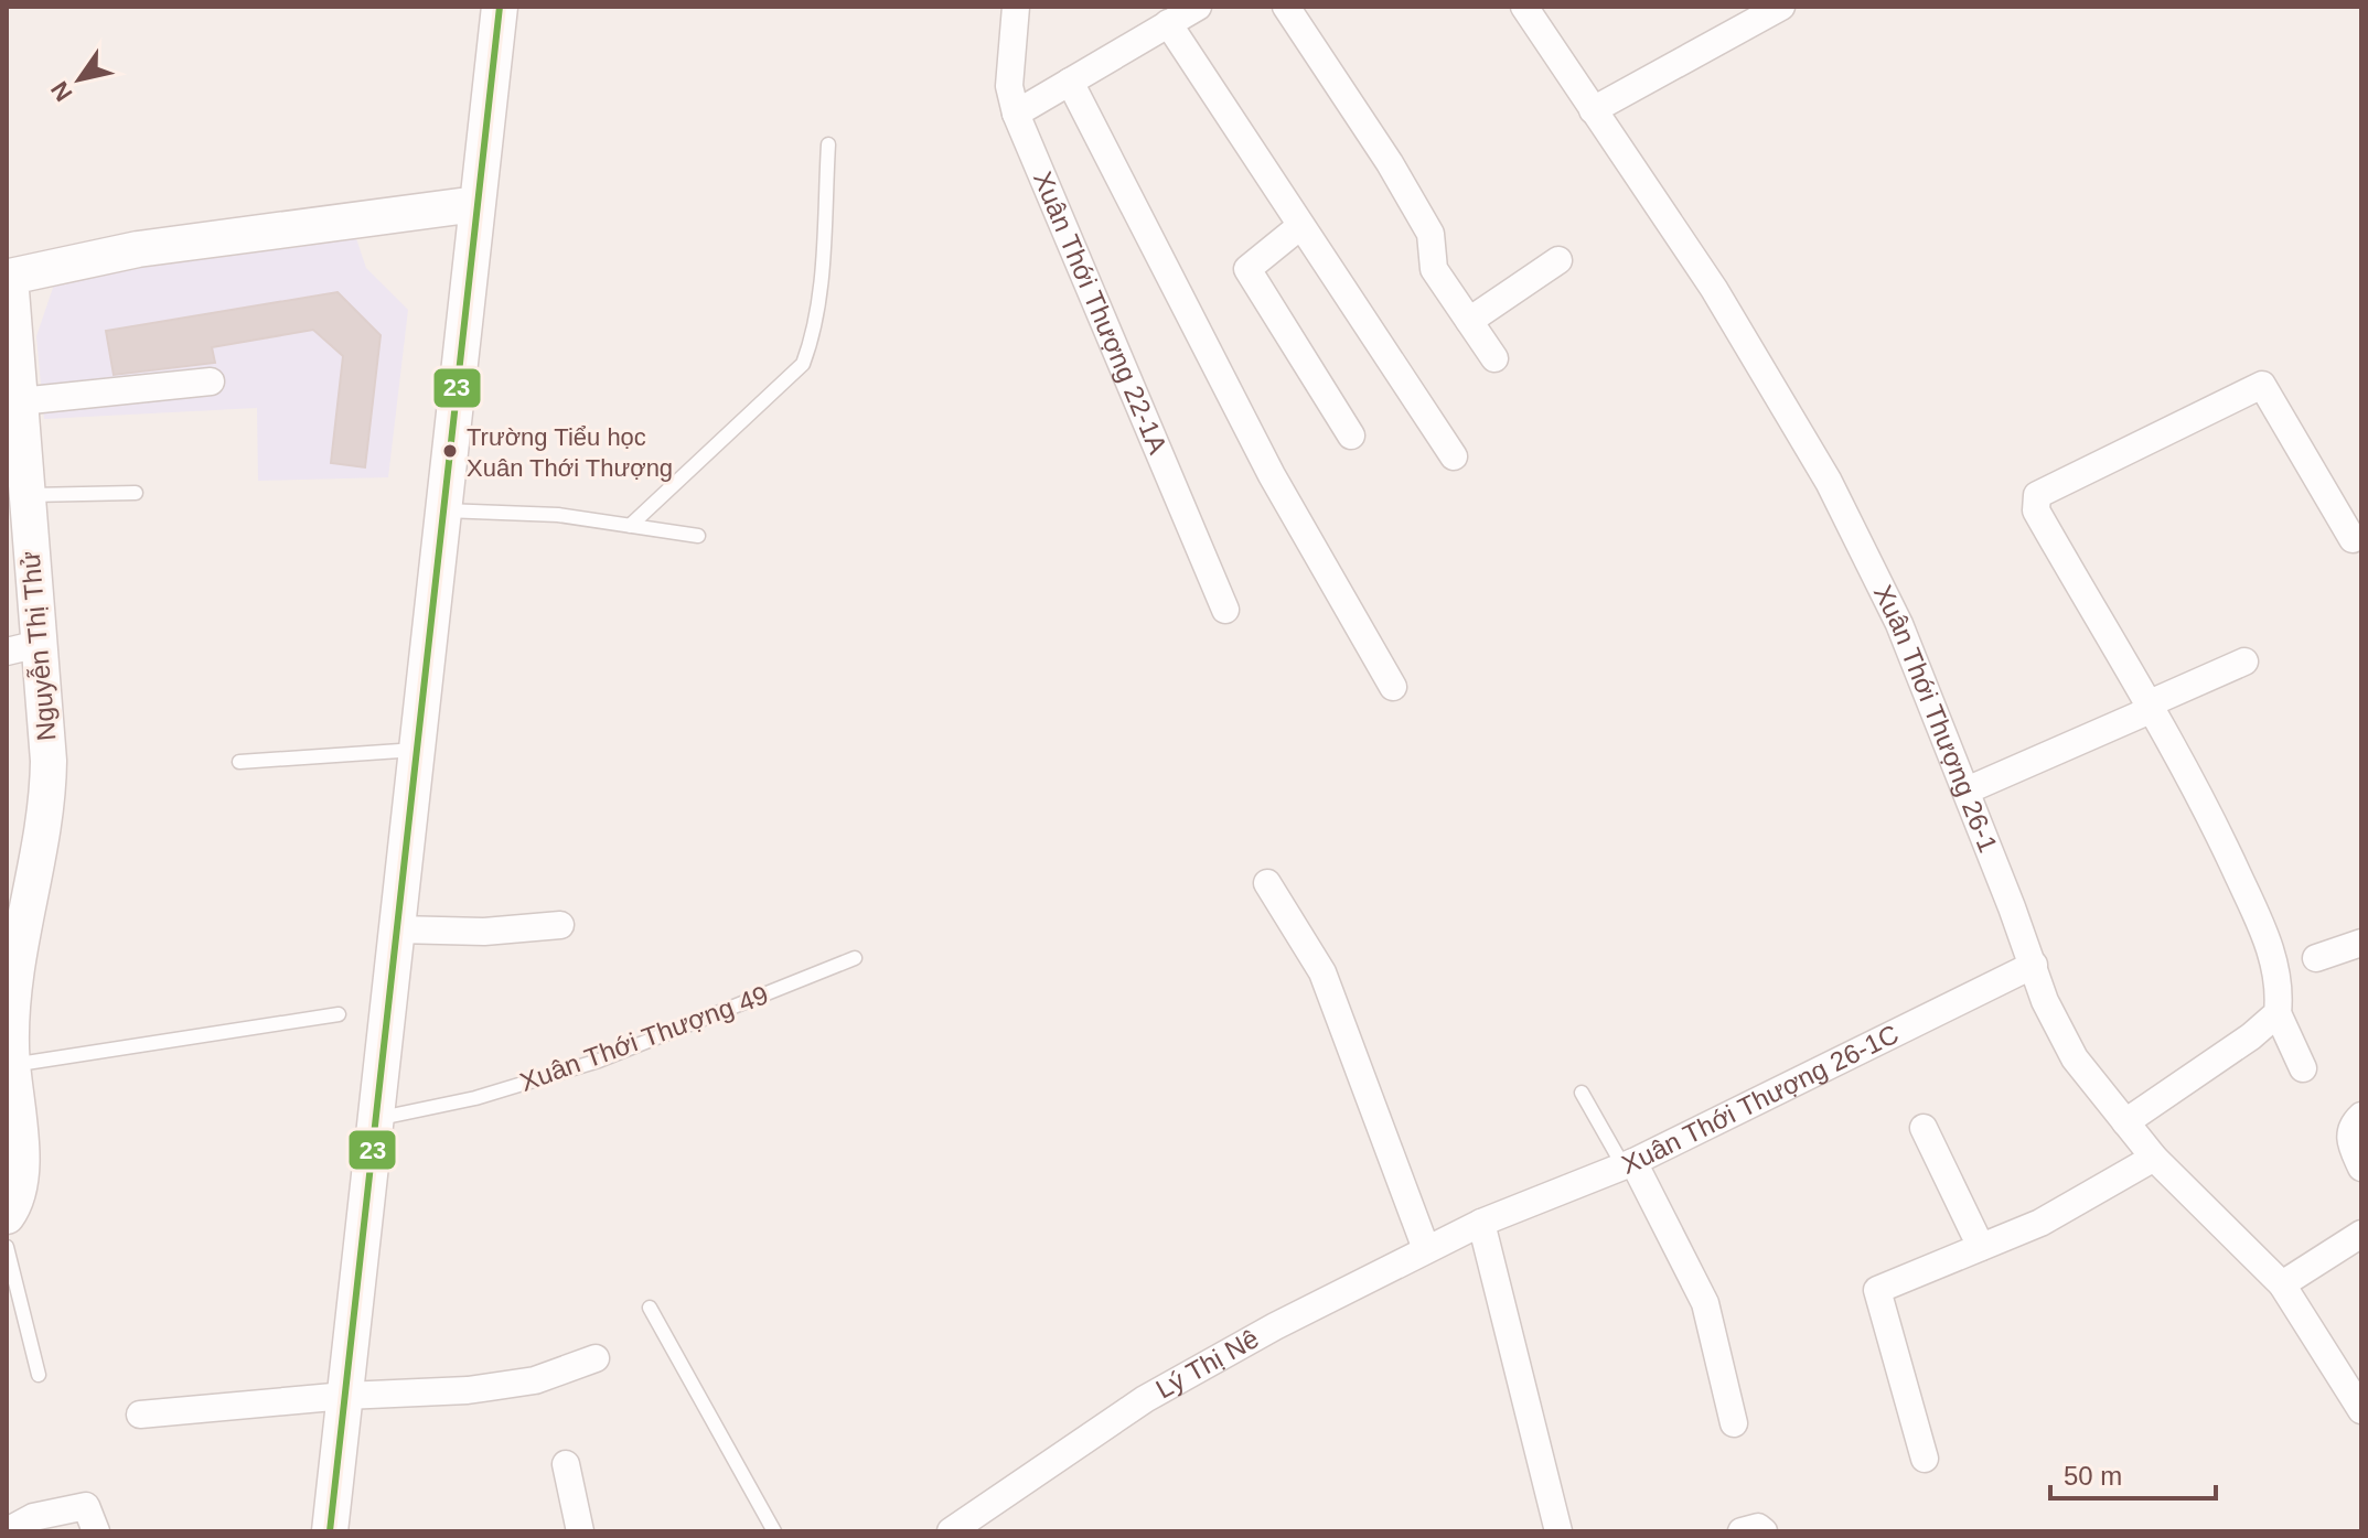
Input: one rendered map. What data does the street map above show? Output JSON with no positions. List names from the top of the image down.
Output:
{
  "streets": {
    "main road": ["Nguyễn Thị Thử"],
    "street": [
      "Xuân Thới Thượng 22-1A",
      "Xuân Thới Thượng 26-1",
      "Xuân Thới Thượng 26-1C",
      "Lý Thị Nê"
    ],
    "lane": ["Xuân Thới Thượng 49"]
  },
  "crossings": [
    ["Xuân Thới Thượng 26-1", "Xuân Thới Thượng 26-1C"],
    ["Xuân Thới Thượng 26-1C", "Lý Thị Nê"]
  ],
  "places": ["Trường Tiểu học Xuân Thới Thượng"],
  "lines": ["transit line 23"],
  "scale_bar": "50 m",
  "north": "bottom left"
}
